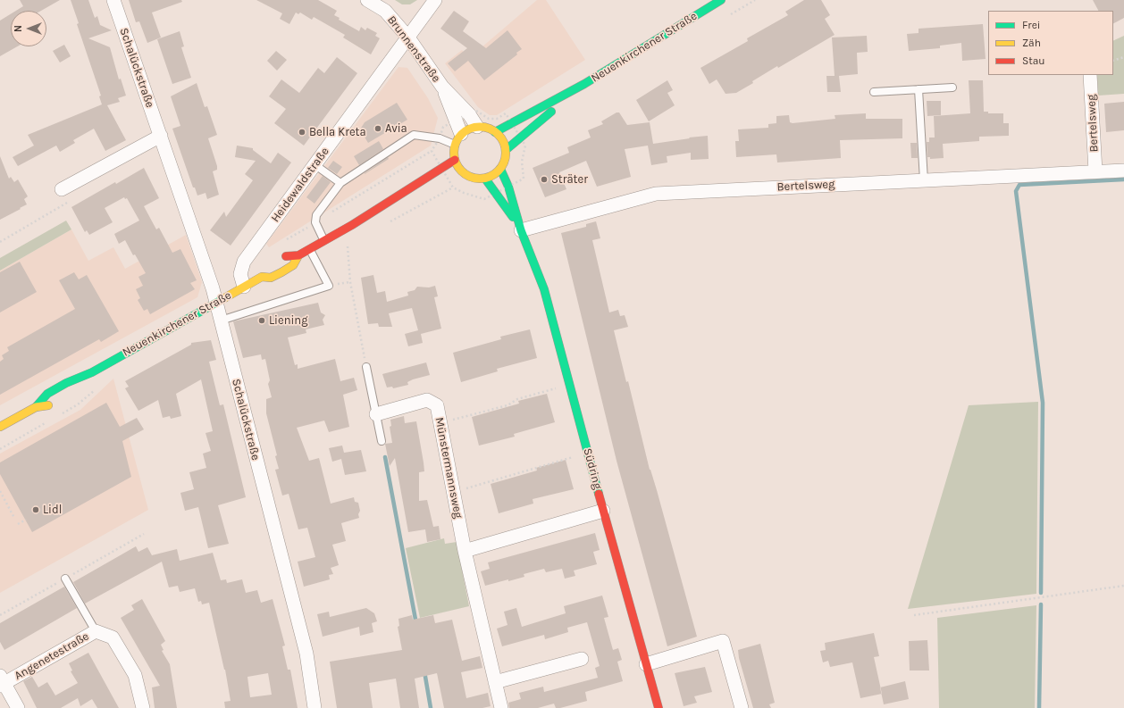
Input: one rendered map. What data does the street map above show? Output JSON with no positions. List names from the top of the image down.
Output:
{
  "streets": {
    "main road": ["Neuenkirchener Straße", "Südring"],
    "street": [
      "Brunnenstraße",
      "Schalückstraße",
      "Bertelsweg",
      "Heidewaldstraße",
      "Münstermannsweg",
      "Angenetestraße"
    ]
  },
  "crossings": [
    ["Neuenkirchener Straße", "Brunnenstraße"],
    ["Neuenkirchener Straße", "Schalückstraße"],
    ["Neuenkirchener Straße", "Heidewaldstraße"],
    ["Neuenkirchener Straße", "Südring"],
    ["Brunnenstraße", "Heidewaldstraße"],
    ["Brunnenstraße", "Südring"],
    ["Bertelsweg", "Südring"]
  ],
  "places": [
    "Avia",
    "Bella Kreta",
    "Sträter",
    "Liening",
    "Lidl"
  ],
  "legend": ["Frei", "Zäh", "Stau"],
  "north": "left"
}
